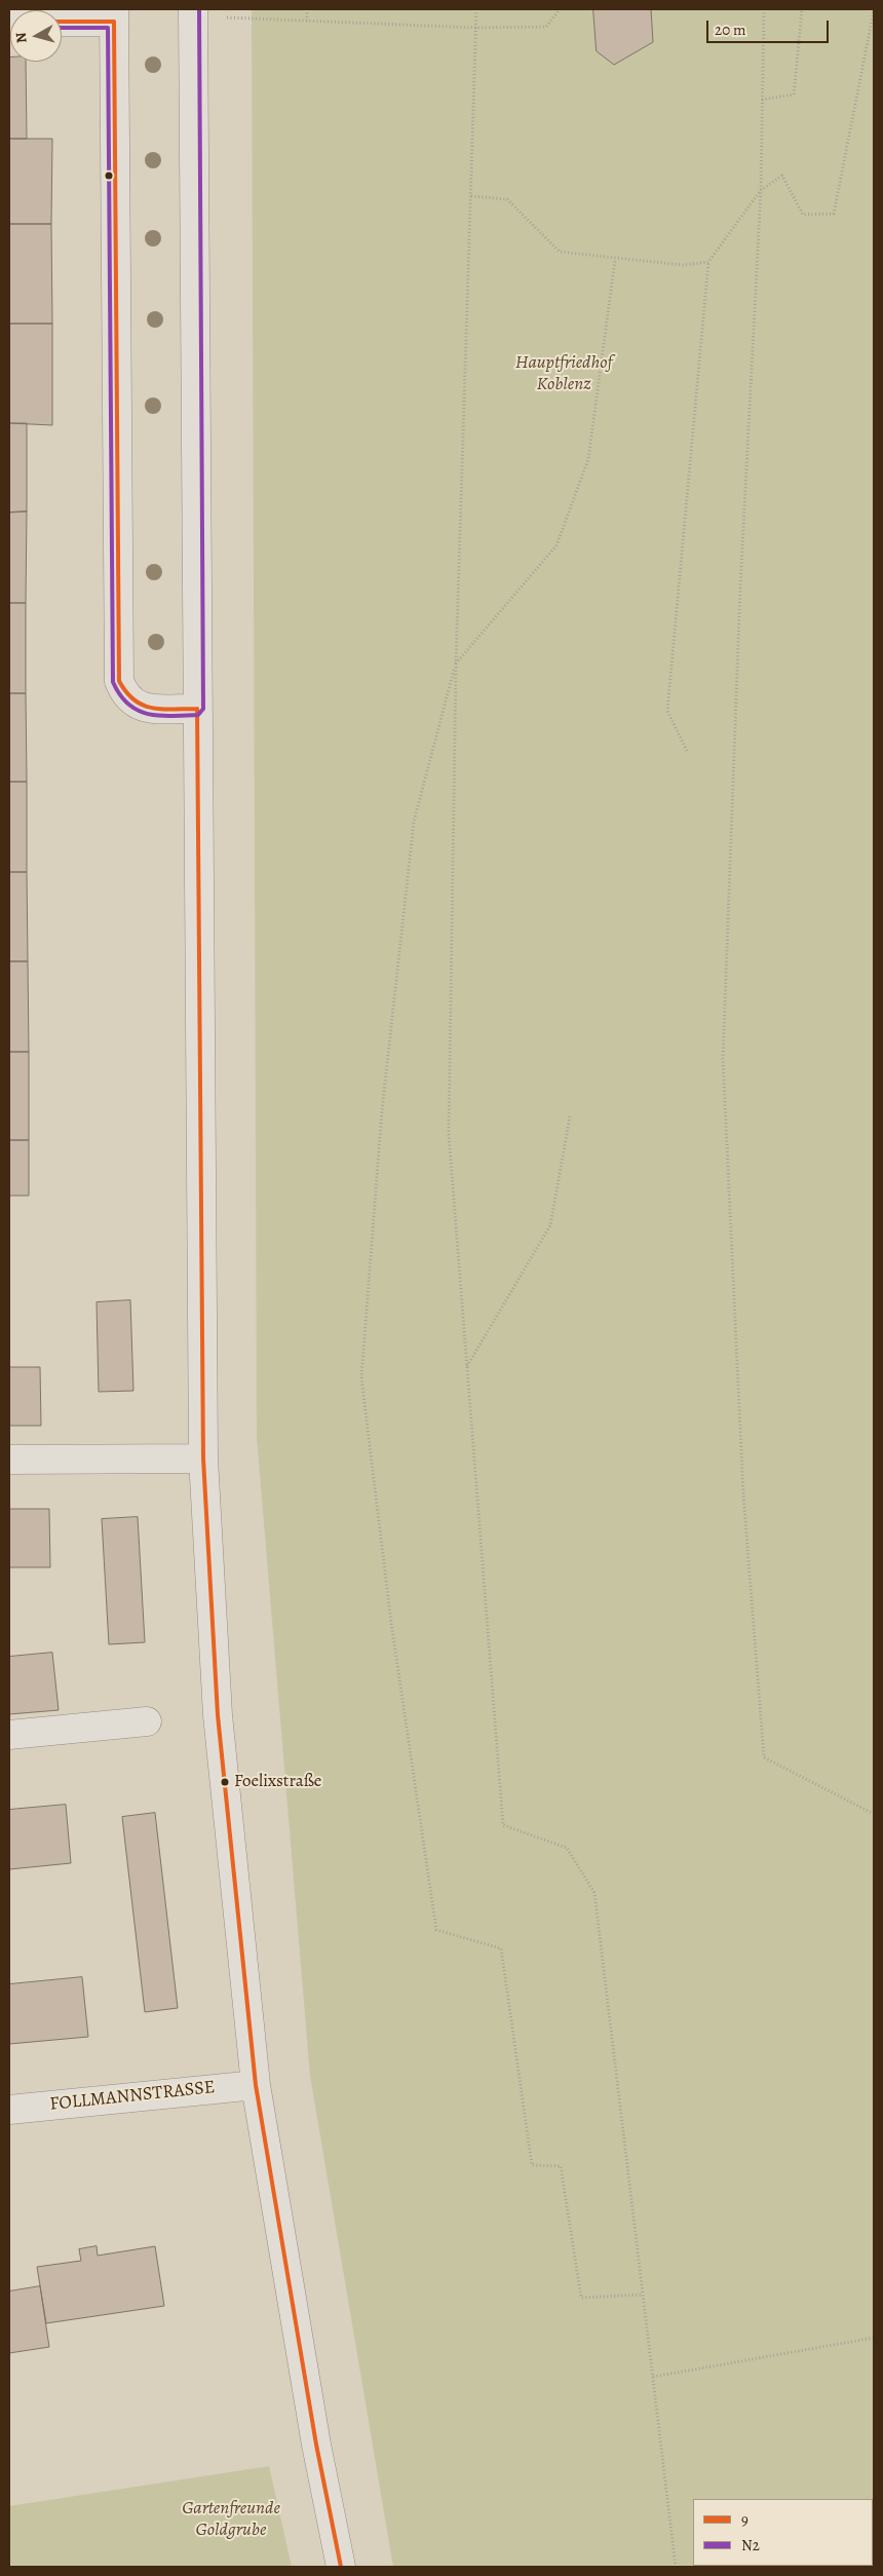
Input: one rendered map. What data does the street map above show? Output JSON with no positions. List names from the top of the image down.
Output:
{
  "streets": {
    "street": ["FOLLMANNSTRASSE"]
  },
  "parks": ["Hauptfriedhof Koblenz", "Gartenfreunde Goldgrube"],
  "places": ["Foelixstraße"],
  "lines": ["transit line N2", "transit line 9"],
  "legend": ["9", "N2"],
  "scale_bar": "20 m",
  "north": "left"
}
